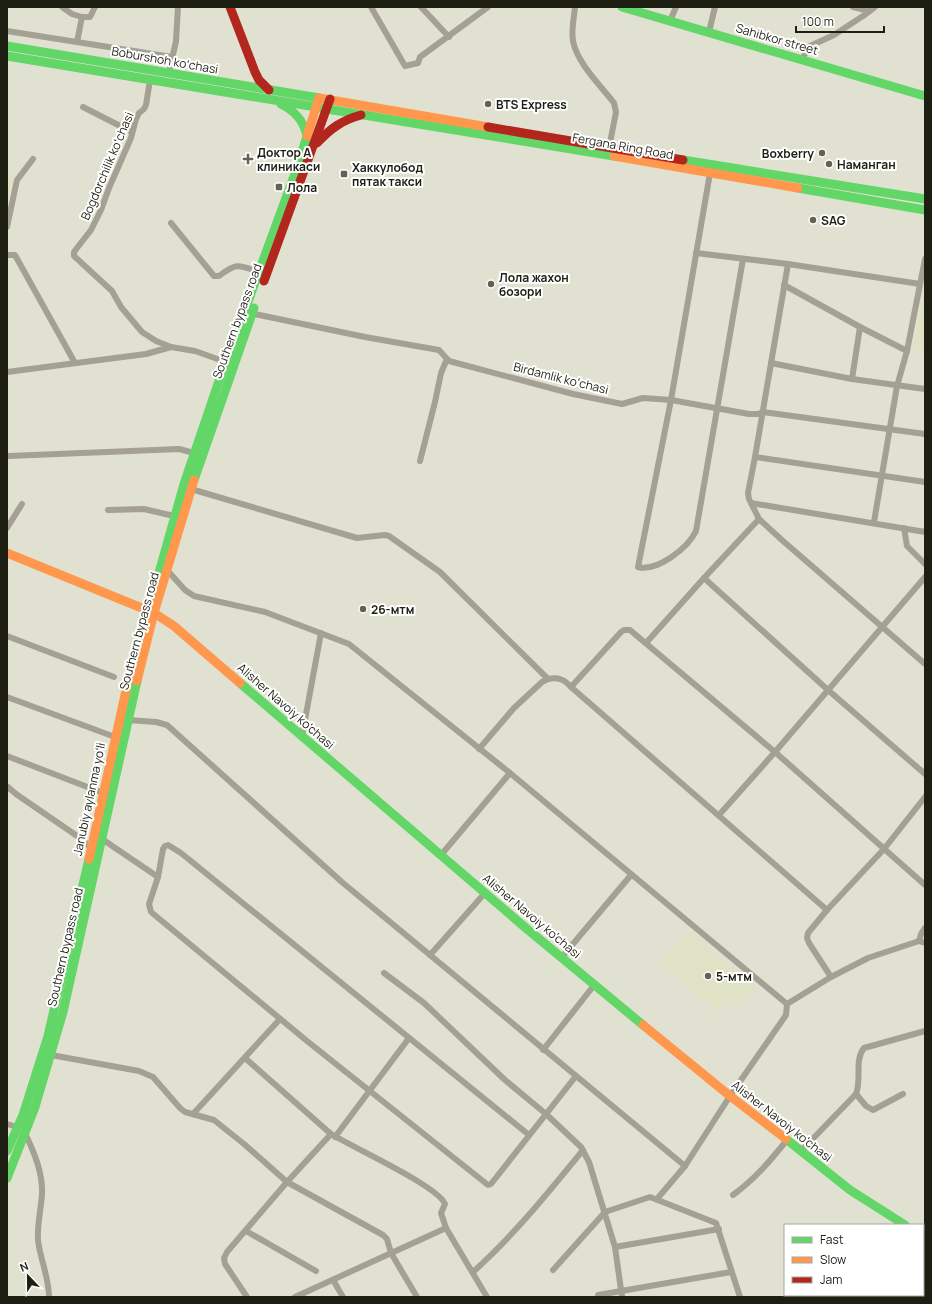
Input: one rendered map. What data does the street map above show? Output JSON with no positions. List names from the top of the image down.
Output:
{
  "streets": {
    "main road": [
      "Sahibkor street",
      "Boburshoh koʻchasi",
      "Fergana Ring Road",
      "Southern bypass road",
      "Alisher Navoiy ko'chasi",
      "Janubiy aylanma yoʻli"
    ],
    "street": ["Bogdorchilik koʻchasi", "Birdamlik koʻchasi"]
  },
  "crossings": [
    ["Boburshoh koʻchasi", "Fergana Ring Road"],
    ["Boburshoh koʻchasi", "Southern bypass road"],
    ["Fergana Ring Road", "Bogdorchilik koʻchasi"],
    ["Fergana Ring Road", "Southern bypass road"],
    ["Bogdorchilik koʻchasi", "Southern bypass road"],
    ["Southern bypass road", "Birdamlik koʻchasi"],
    ["Southern bypass road", "Alisher Navoiy ko'chasi"],
    ["Southern bypass road", "Janubiy aylanma yoʻli"],
    ["Alisher Navoiy ko'chasi", "Janubiy aylanma yoʻli"]
  ],
  "places": {
    "other": [
      "BTS Express",
      "Boxberry",
      "Наманган",
      "SAG",
      "Лола жахон бозори",
      "26-мтм",
      "5-мтм"
    ],
    "health": ["Доктор А клиникаси"],
    "transit": ["Хаккулобод пятак такси", "Лола"]
  },
  "legend": ["Fast", "Slow", "Jam"],
  "scale_bar": "100 m",
  "north": "top"
}
